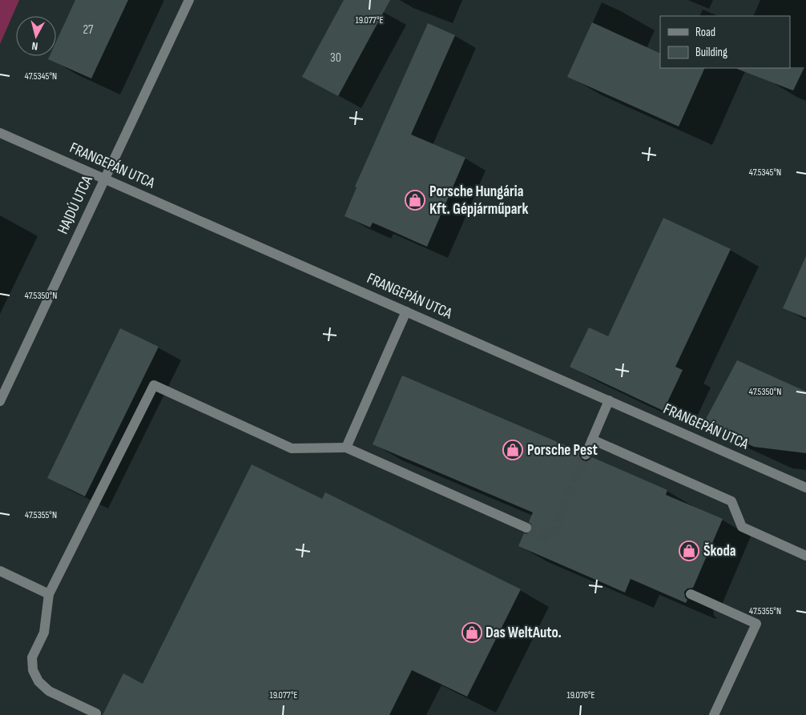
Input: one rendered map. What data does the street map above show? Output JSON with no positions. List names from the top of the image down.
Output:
{
  "streets": {
    "street": ["FRANGEPÁN UTCA", "HAJDÚ UTCA"]
  },
  "crossings": [
    ["FRANGEPÁN UTCA", "HAJDÚ UTCA"]
  ],
  "places": {
    "shop": [
      "Porsche Hungária Kft. Gépjárműpark",
      "Porsche Pest",
      "Škoda",
      "Das WeltAuto."
    ]
  },
  "house_numbers": ["27", "30"],
  "legend": ["Road", "Building"],
  "north": "bottom",
  "coordinates": [
    "19.077°E",
    "47.5345°N",
    "47.5350°N",
    "47.5355°N",
    "19.076°E"
  ]
}
